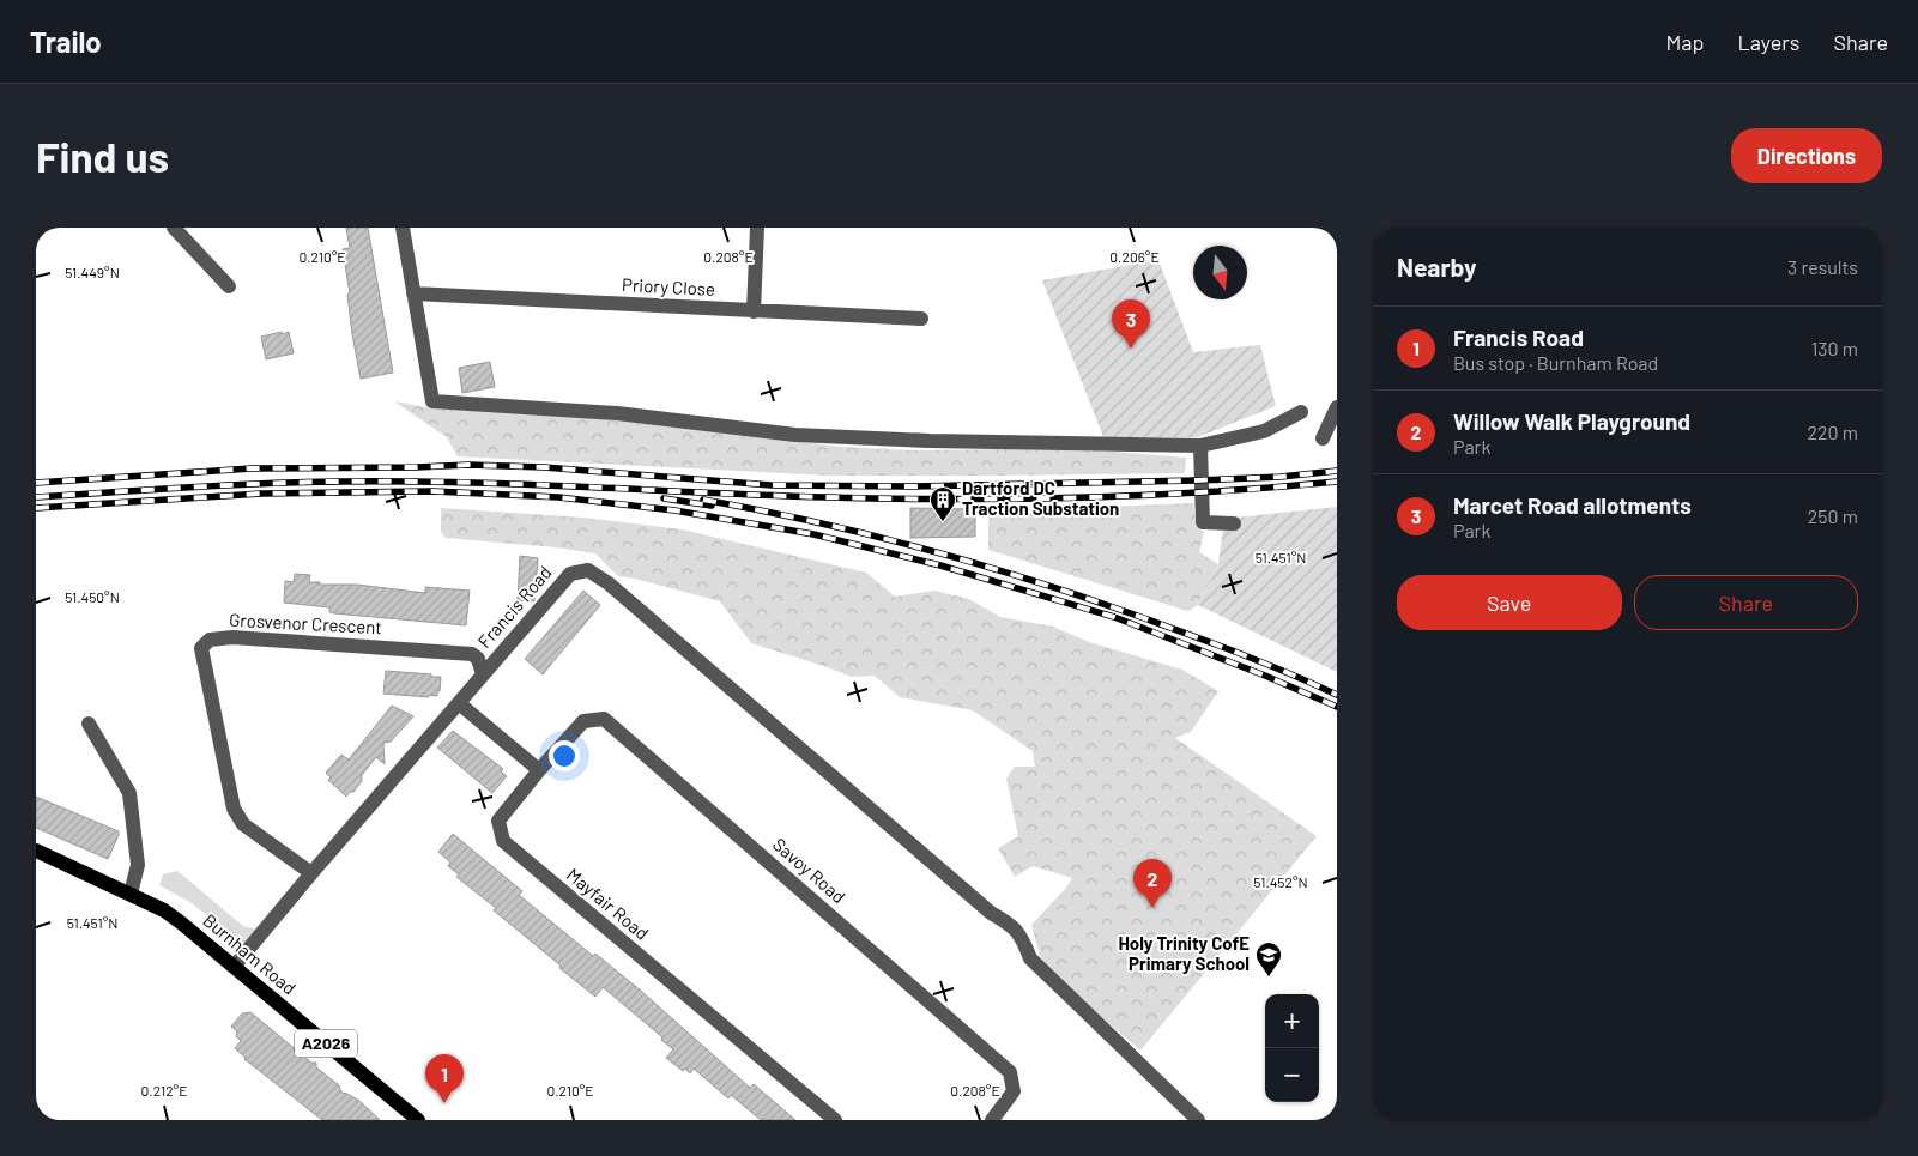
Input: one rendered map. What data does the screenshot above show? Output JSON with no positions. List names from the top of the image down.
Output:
{
  "streets": {
    "main road": ["Burnham Road", "A2026"],
    "street": [
      "Priory Close",
      "Francis Road",
      "Grosvenor Crescent",
      "Savoy Road",
      "Mayfair Road"
    ]
  },
  "crossings": [
    ["Francis Road", "Grosvenor Crescent"],
    ["Francis Road", "Burnham Road"],
    ["Savoy Road", "Mayfair Road"]
  ],
  "places": {
    "building": ["Dartford DC Traction Substation"],
    "school or university": ["Holy Trinity CofE Primary School"]
  },
  "north": "bottom",
  "page": {
    "header": "Trailo",
    "nav": ["Map", "Layers", "Share"],
    "buttons": [
      "Directions",
      ["Save", "Share"]
    ],
    "title": "Find us",
    "heading": ["Nearby", "3 results"],
    "pins": ["3", "2", "1"],
    "list": [
      {
        "mark": "1",
        "name": "Francis Road",
        "note": "Bus stop · Burnham Road",
        "value": "130 m"
      },
      {
        "mark": "2",
        "name": "Willow Walk Playground",
        "note": "Park",
        "value": "220 m"
      },
      {
        "mark": "3",
        "name": "Marcet Road allotments",
        "note": "Park",
        "value": "250 m"
      }
    ],
    "map_buttons": ["+", "−"]
  },
  "coordinates": [
    "0.210°E",
    "0.208°E",
    "0.206°E",
    "51.449°N",
    "51.451°N",
    "51.450°N",
    "51.452°N",
    "0.212°E"
  ]
}
